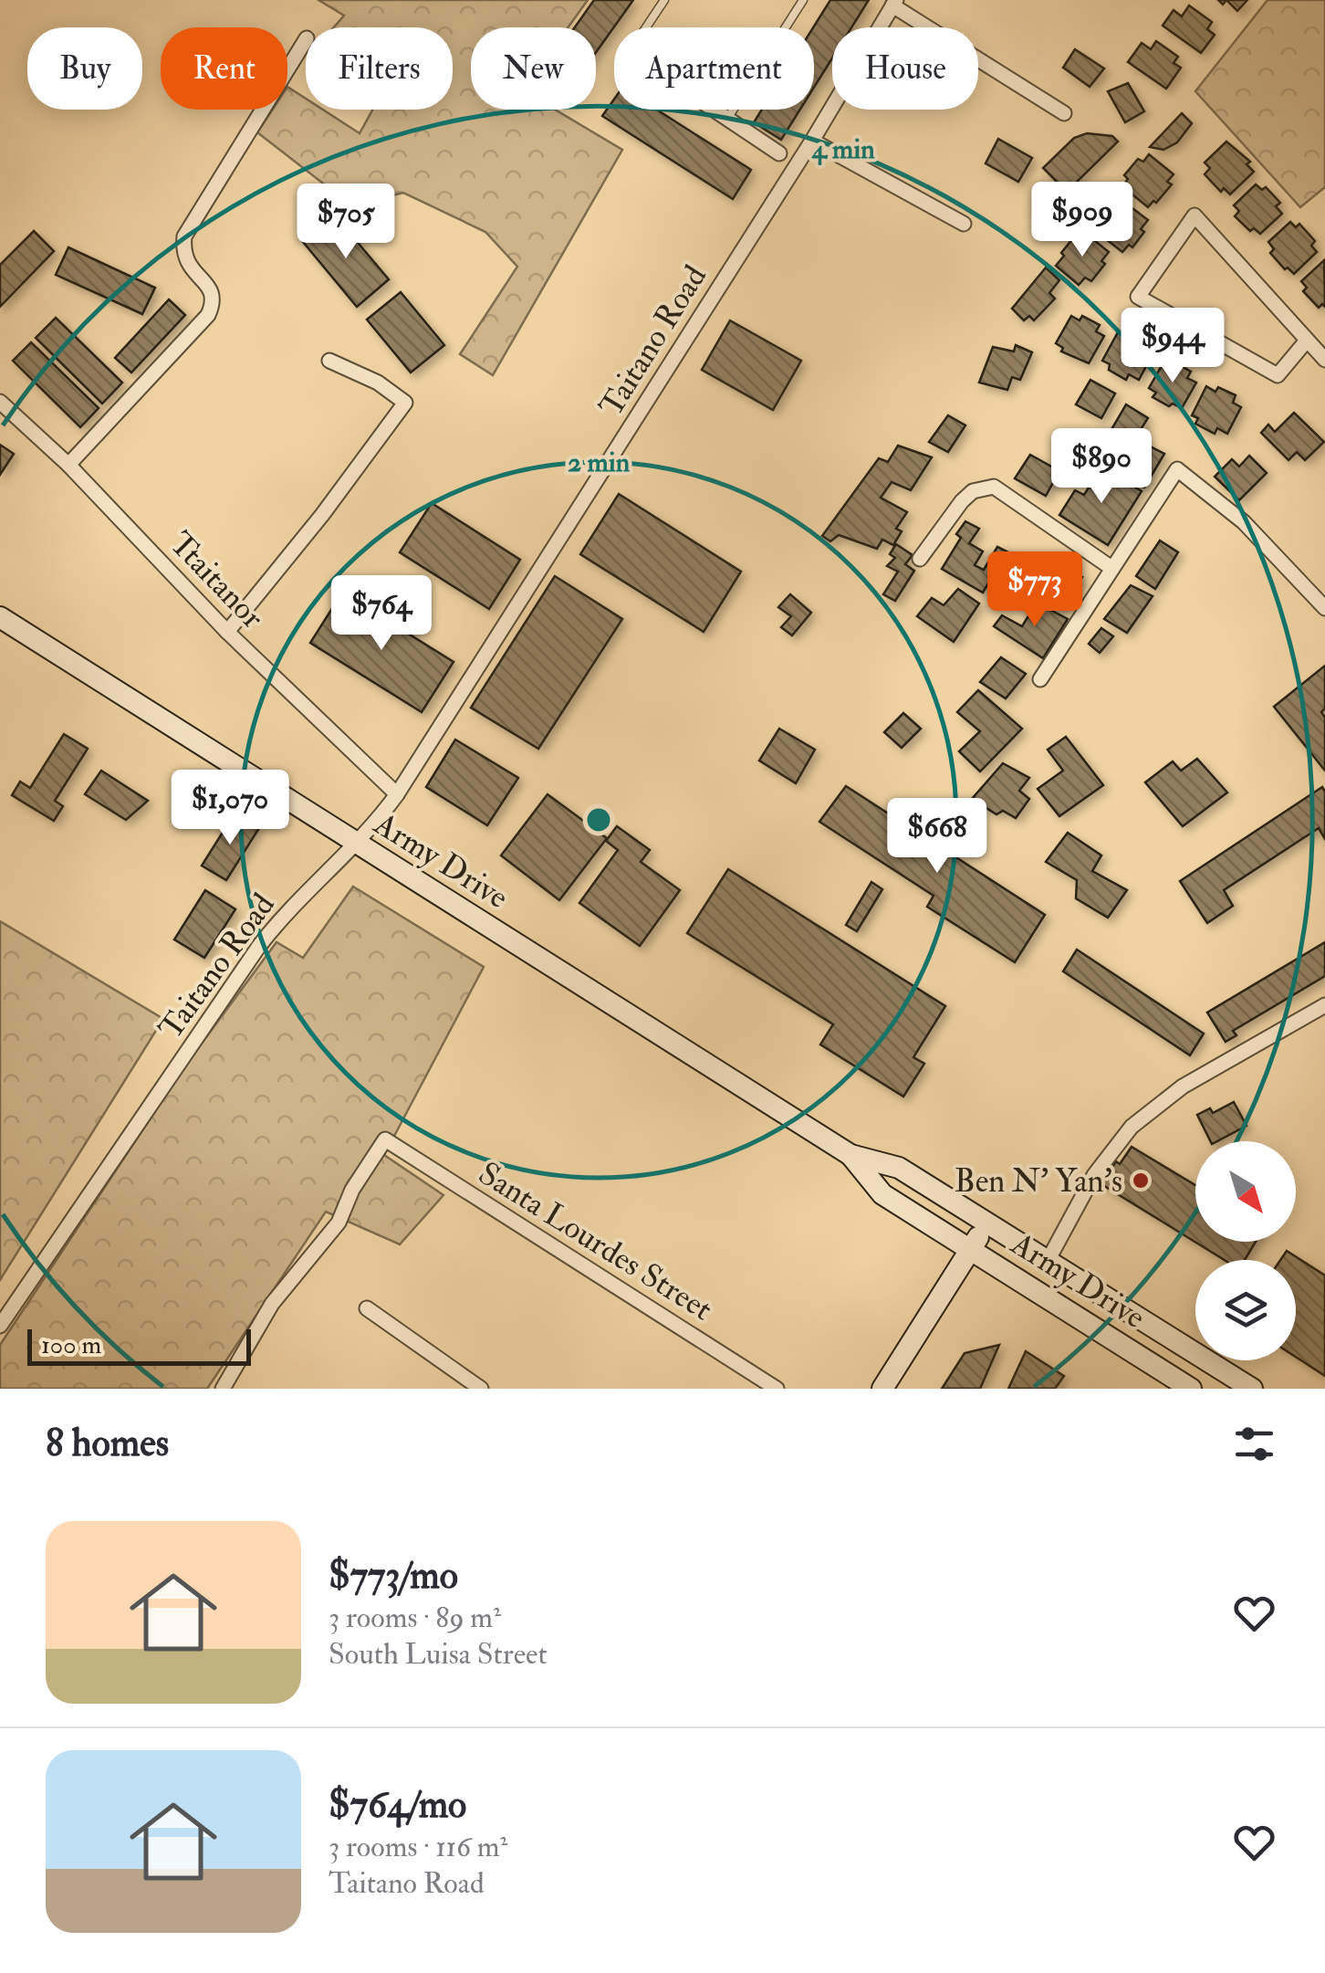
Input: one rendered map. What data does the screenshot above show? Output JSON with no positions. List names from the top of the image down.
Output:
{
  "streets": {
    "main road": ["Army Drive"],
    "street": ["Taitano Road", "Ttaitanor", "Santa Lourdes Street"]
  },
  "crossings": [
    ["Taitano Road", "Ttaitanor"],
    ["Taitano Road", "Army Drive"]
  ],
  "places": ["Ben N' Yan's"],
  "scale_bar": "100 m",
  "north": "bottom right",
  "page": {
    "chip": [
      "Buy",
      "Rent",
      "Filters",
      "New",
      "Apartment",
      "House"
    ],
    "price": [
      "$909",
      "$705",
      "$944",
      "$890",
      "$773",
      "$764",
      "$1,070",
      "$668"
    ],
    "scale": "100 m",
    "heading": "8 homes",
    "list": [
      {
        "name": "$773/mo",
        "note": "3 rooms · 89 m² · South Luisa Street"
      },
      {
        "name": "$764/mo",
        "note": "3 rooms · 116 m² · Taitano Road"
      }
    ]
  },
  "rings": ["4 min", "2 min"]
}
